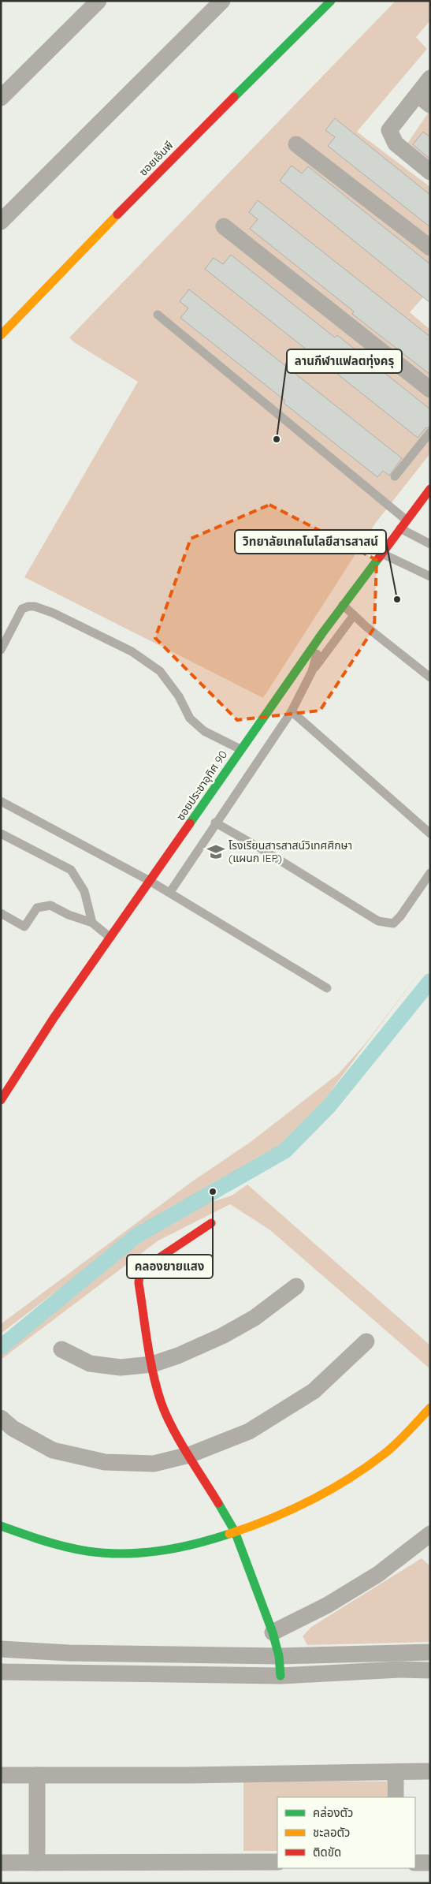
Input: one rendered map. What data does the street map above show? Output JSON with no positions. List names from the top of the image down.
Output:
{
  "streets": {
    "street": ["ซอยเอ็นพี", "ซอยประชาอุทิศ 90"]
  },
  "places": {
    "other": ["ลานกีฬาแฟลตทุ่งครุ", "วิทยาลัยเทคโนโลยีสารสาสน์", "คลองยายแสง"],
    "school or university": ["โรงเรียนสารสาสน์วิเทศศึกษา (แผนก IEP)"]
  },
  "legend": ["คล่องตัว", "ชะลอตัว", "ติดขัด"]
}
